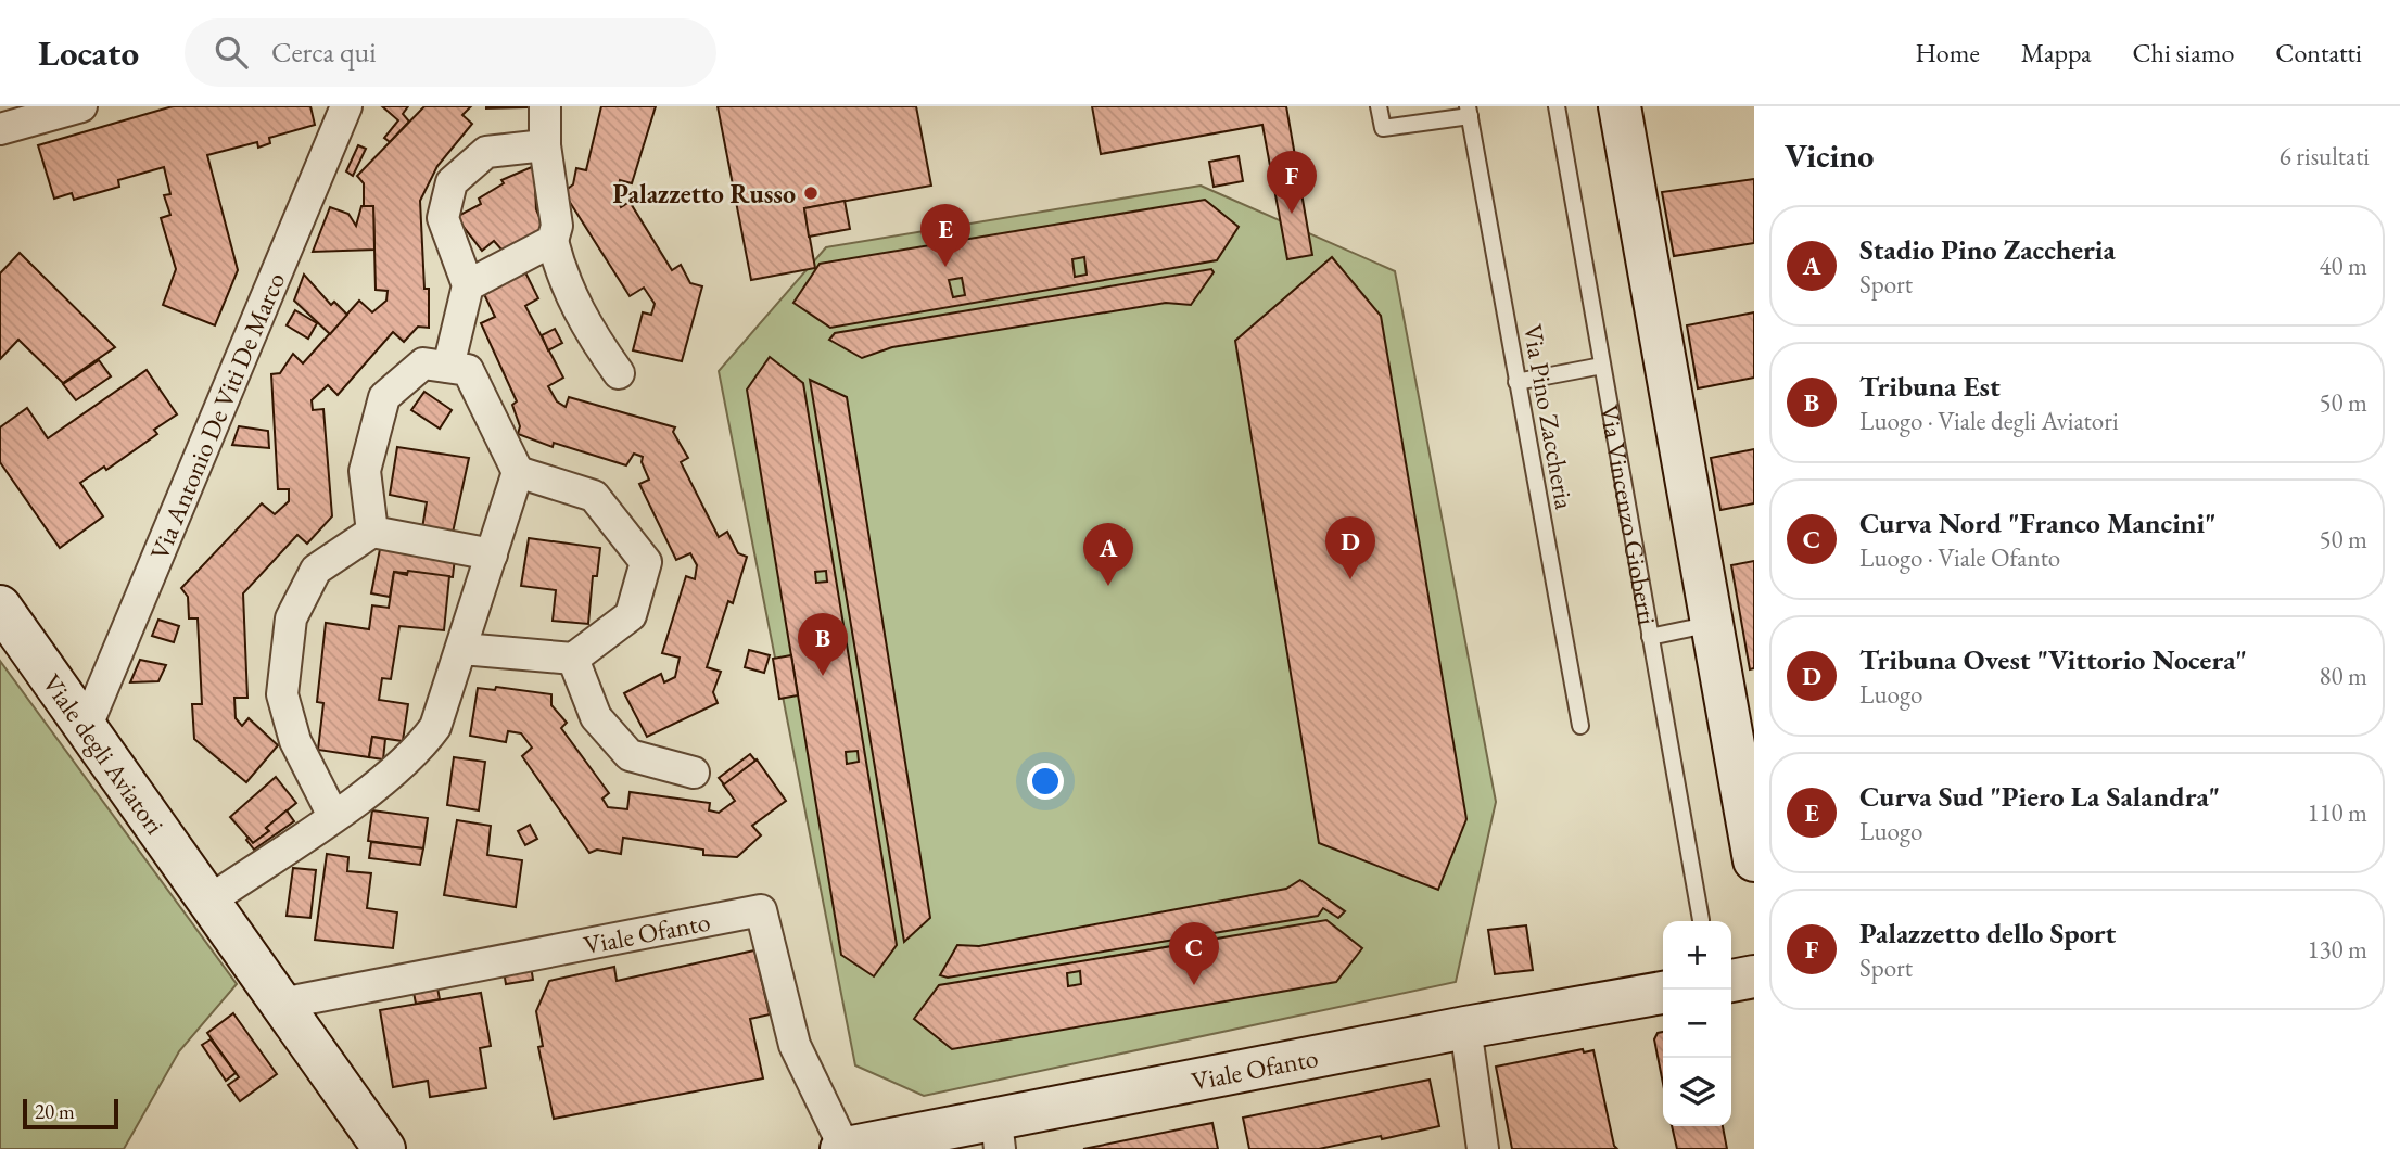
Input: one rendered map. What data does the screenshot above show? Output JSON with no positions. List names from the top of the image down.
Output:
{
  "streets": {
    "main road": ["Viale degli Aviatori", "Viale Ofanto"],
    "street": ["Via Antonio De Viti De Marco"],
    "lane": ["Via Pino Zaccheria", "Via Vincenzo Gioberti"]
  },
  "crossings": [
    ["Via Antonio De Viti De Marco", "Viale degli Aviatori"],
    ["Viale degli Aviatori", "Viale Ofanto"]
  ],
  "places": ["Palazzetto Russo"],
  "scale_bar": "20 m",
  "page": {
    "header": "Locato",
    "search": "Cerca qui",
    "nav": [
      "Home",
      "Mappa",
      "Chi siamo",
      "Contatti"
    ],
    "heading": ["Vicino", "6 risultati"],
    "pins": [
      "F",
      "E",
      "D",
      "A",
      "B",
      "C"
    ],
    "list": [
      {
        "mark": "A",
        "name": "Stadio Pino Zaccheria",
        "note": "Sport",
        "value": "40 m"
      },
      {
        "mark": "B",
        "name": "Tribuna Est",
        "note": "Luogo · Viale degli Aviatori",
        "value": "50 m"
      },
      {
        "mark": "C",
        "name": "Curva Nord \"Franco Mancini\"",
        "note": "Luogo · Viale Ofanto",
        "value": "50 m"
      },
      {
        "mark": "D",
        "name": "Tribuna Ovest \"Vittorio Nocera\"",
        "note": "Luogo",
        "value": "80 m"
      },
      {
        "mark": "E",
        "name": "Curva Sud \"Piero La Salandra\"",
        "note": "Luogo",
        "value": "110 m"
      },
      {
        "mark": "F",
        "name": "Palazzetto dello Sport",
        "note": "Sport",
        "value": "130 m"
      }
    ],
    "map_buttons": ["+", "−"],
    "scale": "20 m"
  }
}
